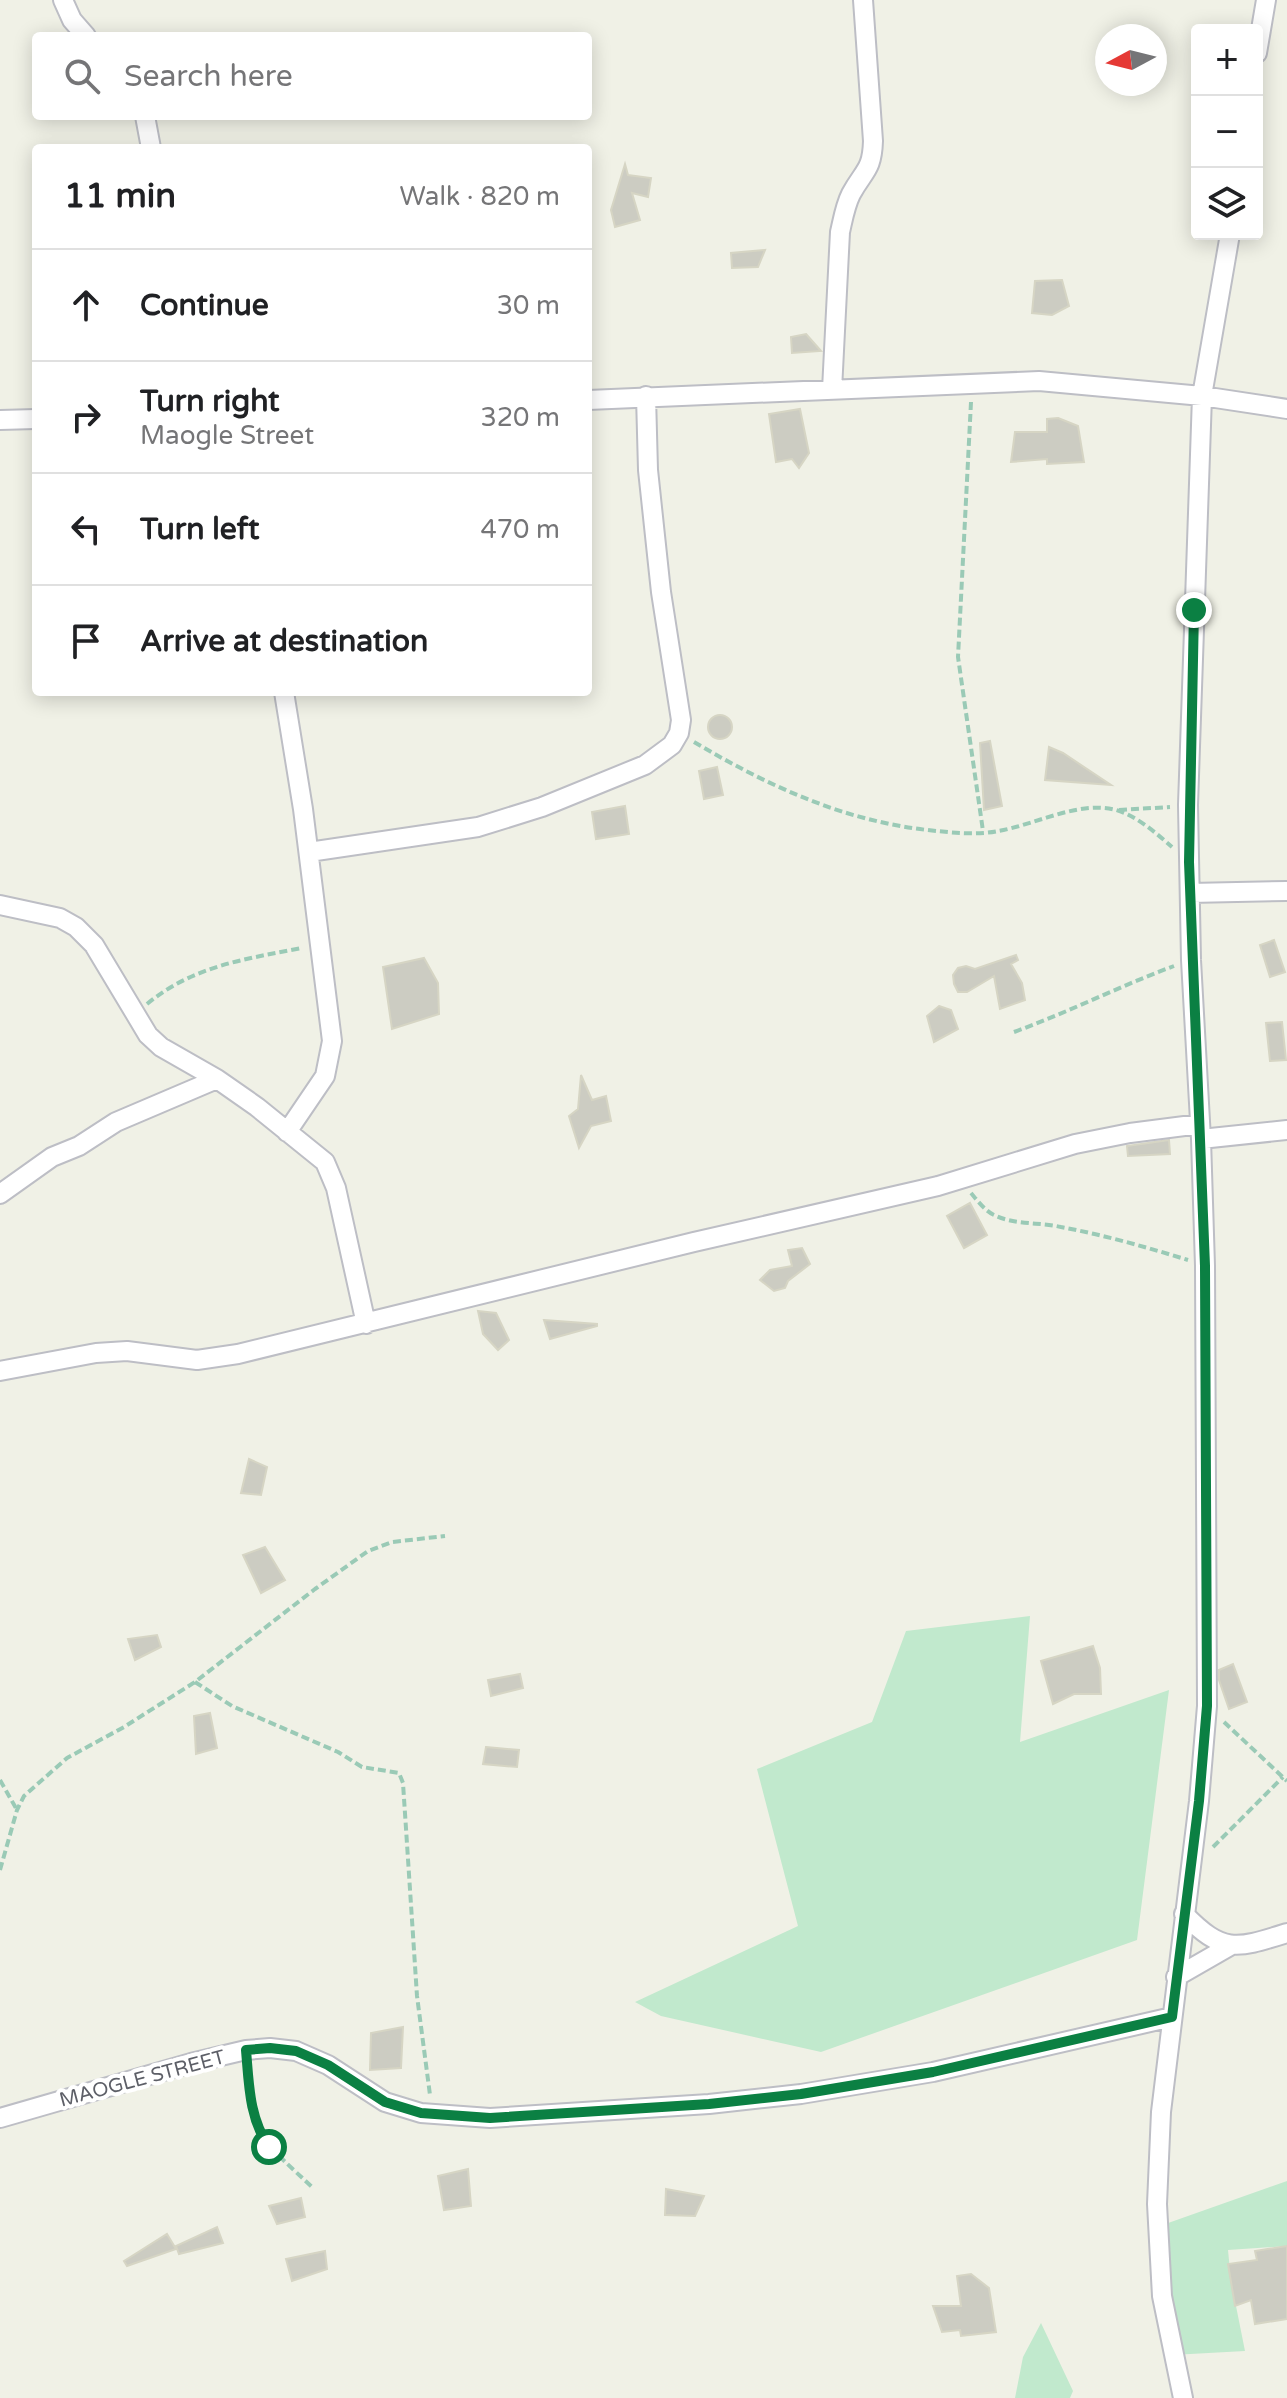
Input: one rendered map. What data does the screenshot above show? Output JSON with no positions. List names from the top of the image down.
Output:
{
  "streets": {
    "street": ["MAOGLE STREET"]
  },
  "north": "left",
  "page": {
    "map_buttons": ["+", "−"],
    "search": "Search here",
    "heading": ["11 min", "Walk · 820 m"],
    "list": [
      ["Continue", "30 m"],
      ["Turn right", "Maogle Street", "320 m"],
      ["Turn left", "470 m"],
      "Arrive at destination"
    ]
  }
}
